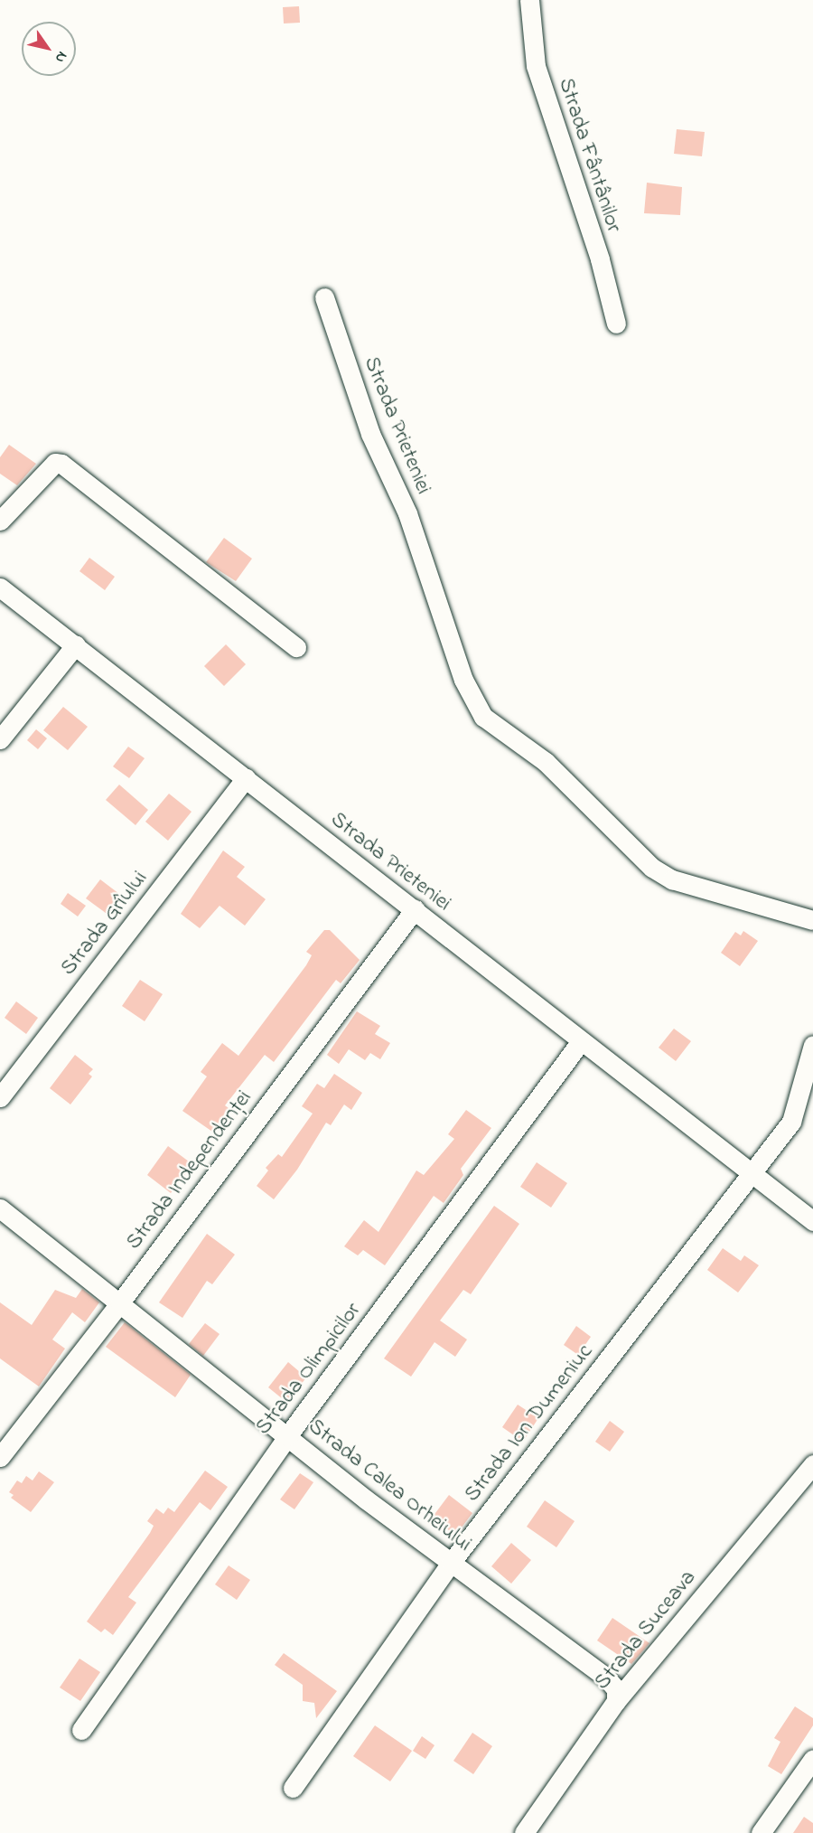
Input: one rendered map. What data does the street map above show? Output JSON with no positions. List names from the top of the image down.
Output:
{
  "streets": {
    "street": [
      "Strada Fântânilor",
      "Strada Prieteniei",
      "Strada Grîului",
      "Strada Independenței",
      "Strada Olimpicilor",
      "Strada Ion Dumeniuc",
      "Strada Calea Orheiului",
      "Strada Suceava"
    ]
  },
  "crossings": [
    ["Strada Prieteniei", "Strada Grîului"],
    ["Strada Prieteniei", "Strada Independenței"],
    ["Strada Prieteniei", "Strada Olimpicilor"],
    ["Strada Prieteniei", "Strada Ion Dumeniuc"],
    ["Strada Independenței", "Strada Calea Orheiului"],
    ["Strada Olimpicilor", "Strada Calea Orheiului"],
    ["Strada Ion Dumeniuc", "Strada Calea Orheiului"],
    ["Strada Calea Orheiului", "Strada Suceava"]
  ],
  "north": "bottom right"
}
